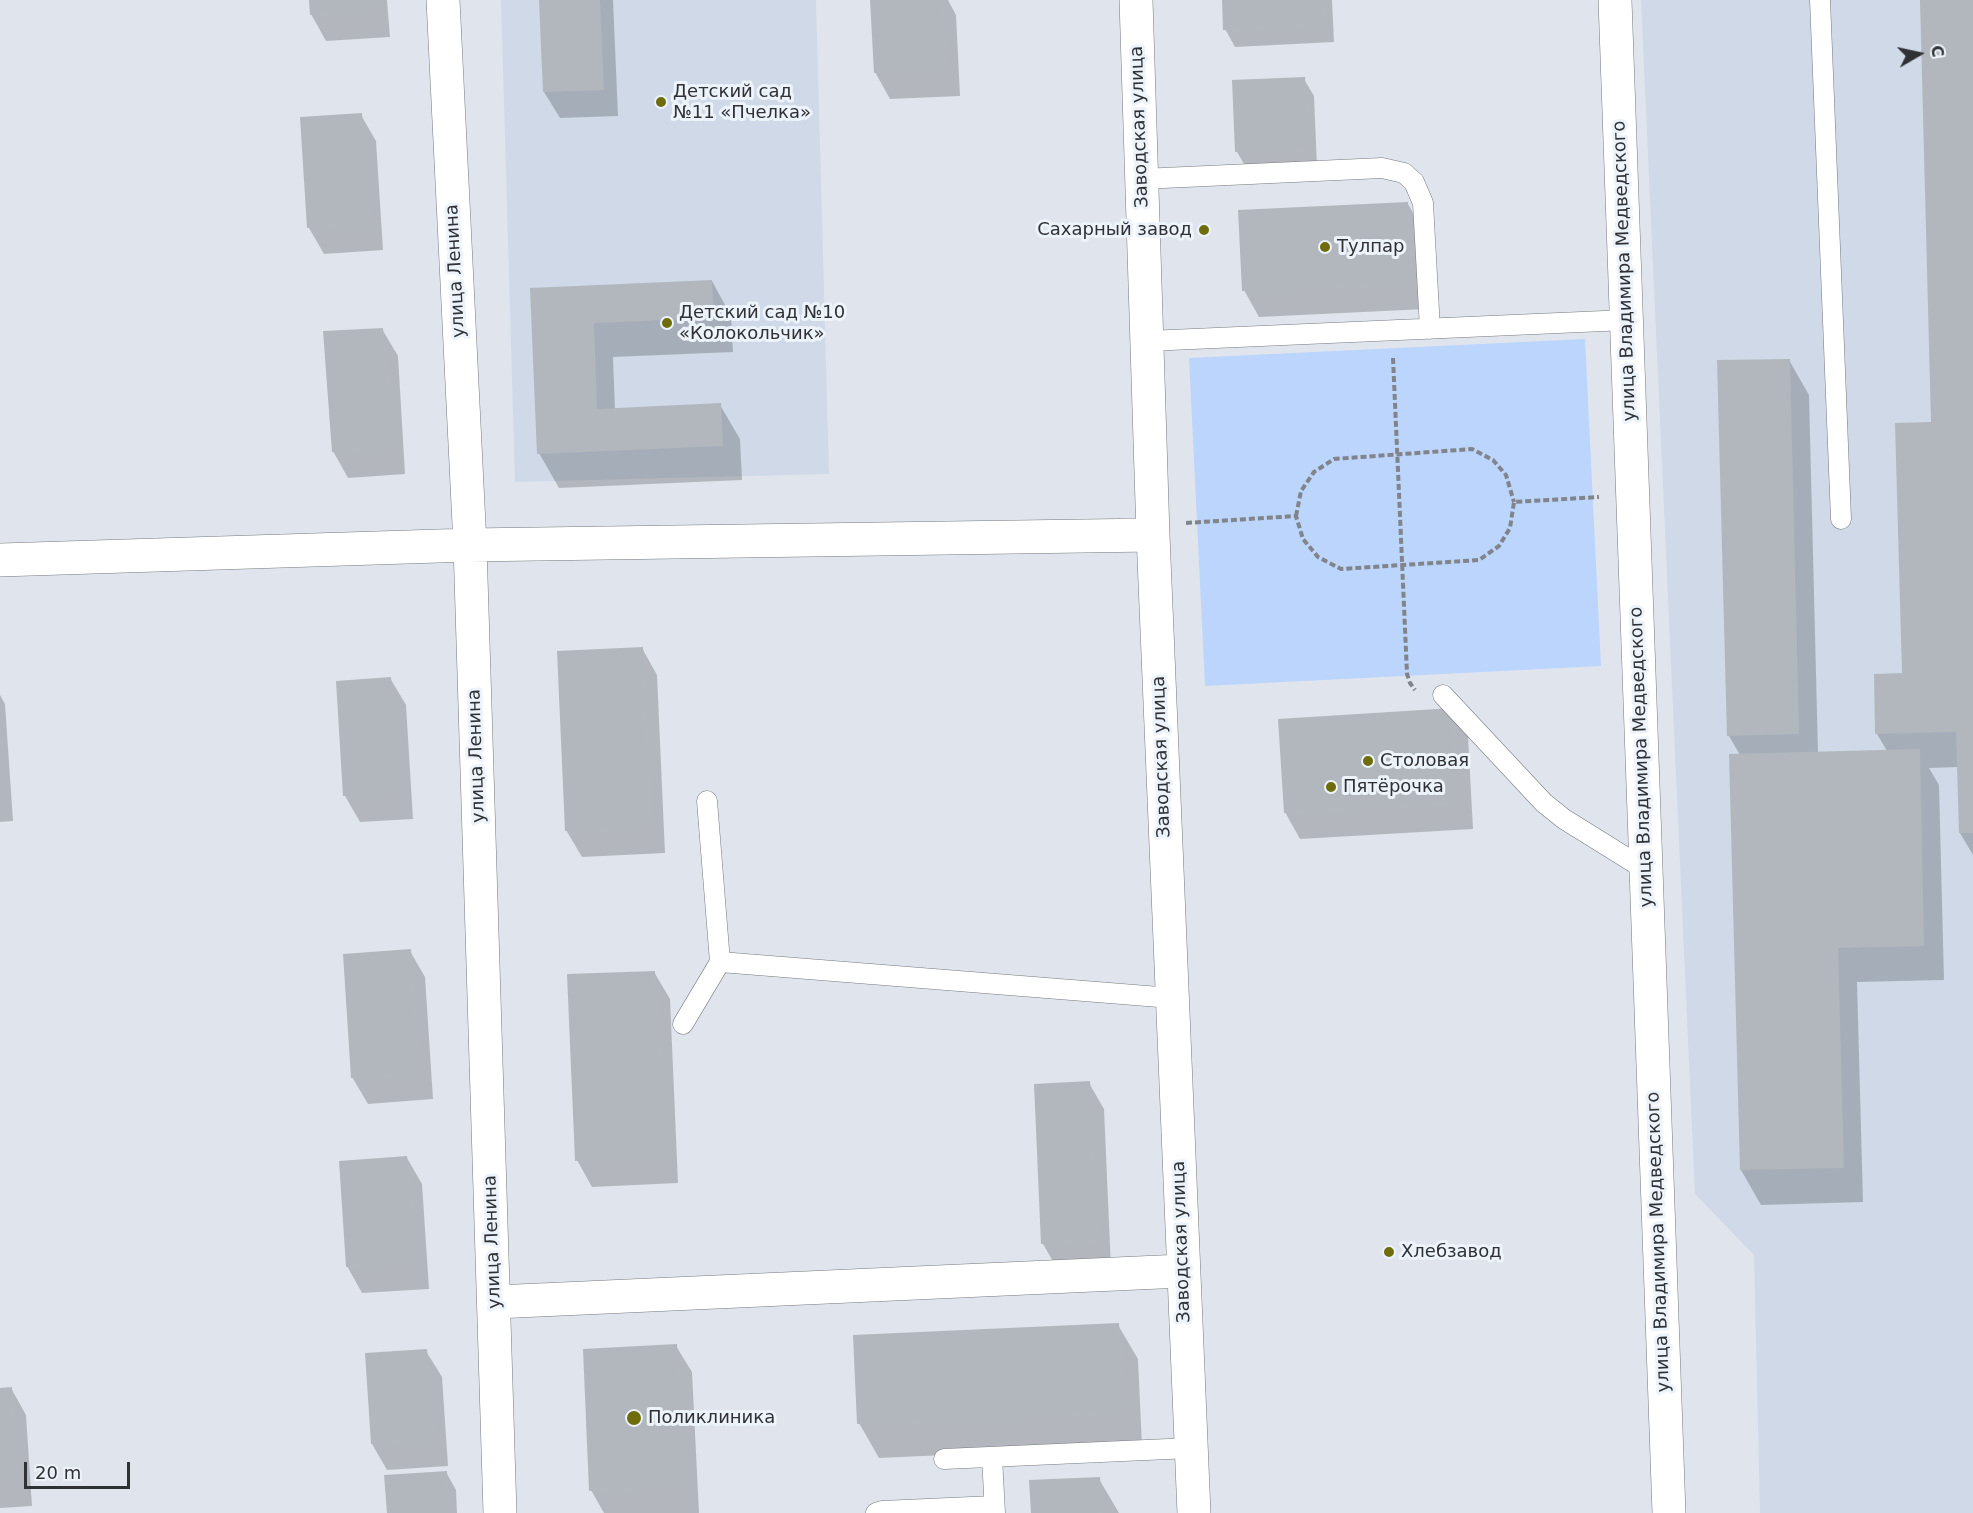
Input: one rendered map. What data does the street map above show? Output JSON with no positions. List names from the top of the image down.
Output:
{
  "streets": {
    "street": ["Заводская улица", "улица Ленина", "улица Владимира Медведского"]
  },
  "places": [
    "Детский сад №11 «Пчелка»",
    "Сахарный завод",
    "Тулпар",
    "Детский сад №10 «Колокольчик»",
    "Столовая",
    "Пятёрочка",
    "Хлебзавод",
    "Поликлиника"
  ],
  "scale_bar": "20 m",
  "north": "right"
}
